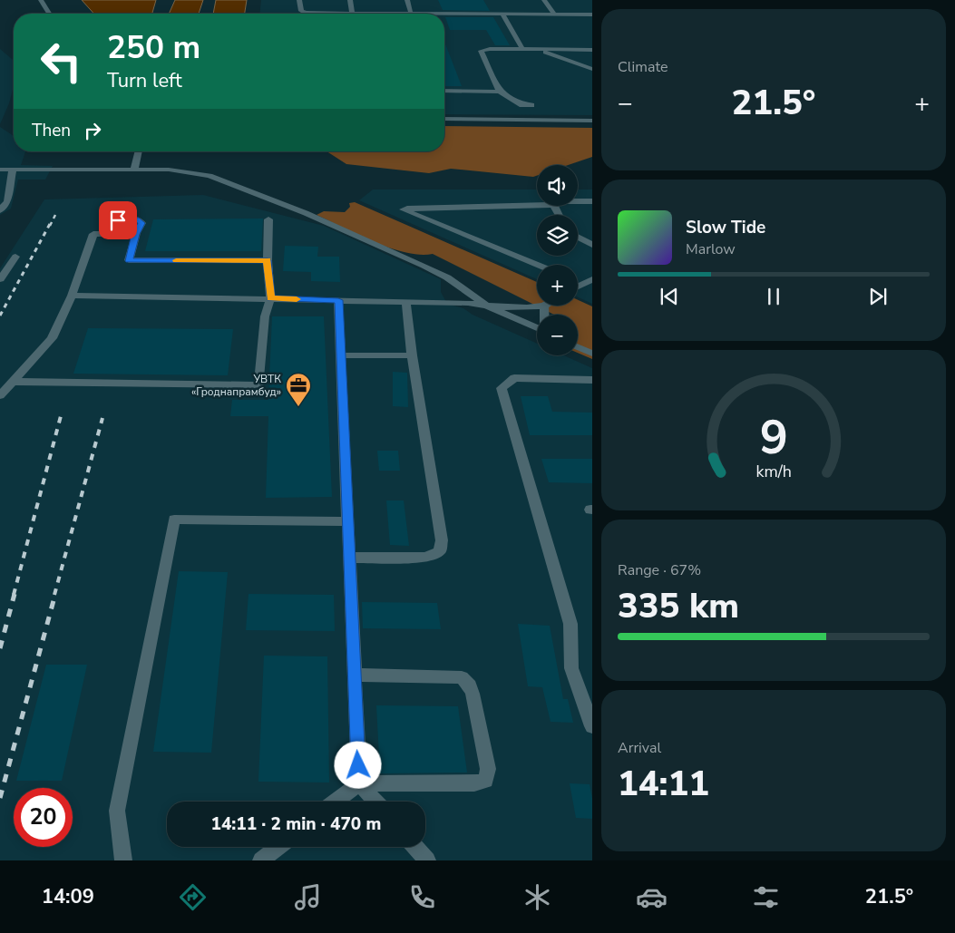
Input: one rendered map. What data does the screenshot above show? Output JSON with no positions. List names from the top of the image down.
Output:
{
  "places": {
    "office": ["УВТК «Гроднапрамбуд»"]
  },
  "page": {
    "tile": [
      "Climate",
      ["Range · 67%", "335 km"],
      ["Arrival", "14:11"]
    ],
    "turn": ["250 m", "Turn left"],
    "heat": ["−", "21.5°", "+"],
    "then": "Then",
    "map_buttons": ["+", "−"],
    "song": ["Slow Tide", "Marlow"],
    "limit": "20",
    "trip": "14:11 · 2 min · 470 m",
    "tabs": ["14:09", "21.5°"],
    "gauge": ["9", "km/h"]
  }
}
